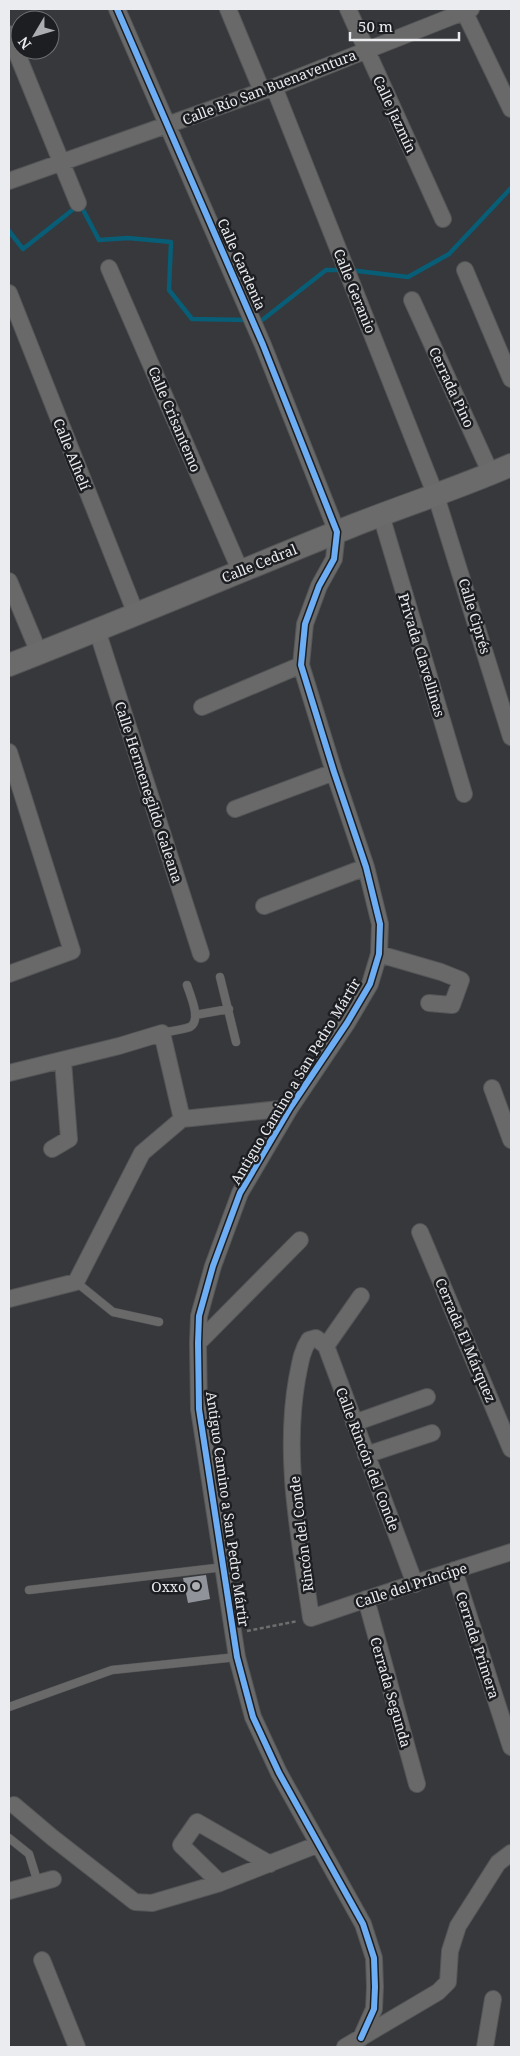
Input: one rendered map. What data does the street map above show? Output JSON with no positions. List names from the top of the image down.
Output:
{
  "streets": {
    "street": [
      "Calle Río San Buenaventura",
      "Calle Jazmín",
      "Calle Gardenia",
      "Calle Geranio",
      "Cerrada Pino",
      "Calle Crisantemo",
      "Calle Alhelí",
      "Calle Cedral",
      "Calle Ciprés",
      "Privada Clavellinas",
      "Calle Hermenegildo Galeana",
      "Antiguo Camino a San Pedro Mártir",
      "Cerrada El Márquez",
      "Calle Rincón del Conde",
      "Rincón del Conde",
      "Calle del Príncipe",
      "Cerrada Primera",
      "Cerrada Segunda"
    ]
  },
  "crossings": [
    ["Calle Río San Buenaventura", "Calle Jazmín"],
    ["Calle Río San Buenaventura", "Calle Gardenia"],
    ["Calle Río San Buenaventura", "Calle Geranio"],
    ["Calle Gardenia", "Calle Cedral"],
    ["Calle Gardenia", "Antiguo Camino a San Pedro Mártir"],
    ["Calle Geranio", "Calle Cedral"],
    ["Calle Geranio", "Calle Ciprés"],
    ["Cerrada Pino", "Calle Cedral"],
    ["Calle Crisantemo", "Calle Cedral"],
    ["Calle Alhelí", "Calle Cedral"],
    ["Calle Cedral", "Calle Ciprés"],
    ["Calle Cedral", "Privada Clavellinas"],
    ["Calle Cedral", "Calle Hermenegildo Galeana"],
    ["Calle Cedral", "Antiguo Camino a San Pedro Mártir"],
    ["Calle Rincón del Conde", "Rincón del Conde"],
    ["Calle Rincón del Conde", "Calle del Príncipe"],
    ["Rincón del Conde", "Calle del Príncipe"],
    ["Calle del Príncipe", "Cerrada Primera"],
    ["Calle del Príncipe", "Cerrada Segunda"]
  ],
  "places": ["Oxxo"],
  "scale_bar": "50 m",
  "north": "bottom left"
}
